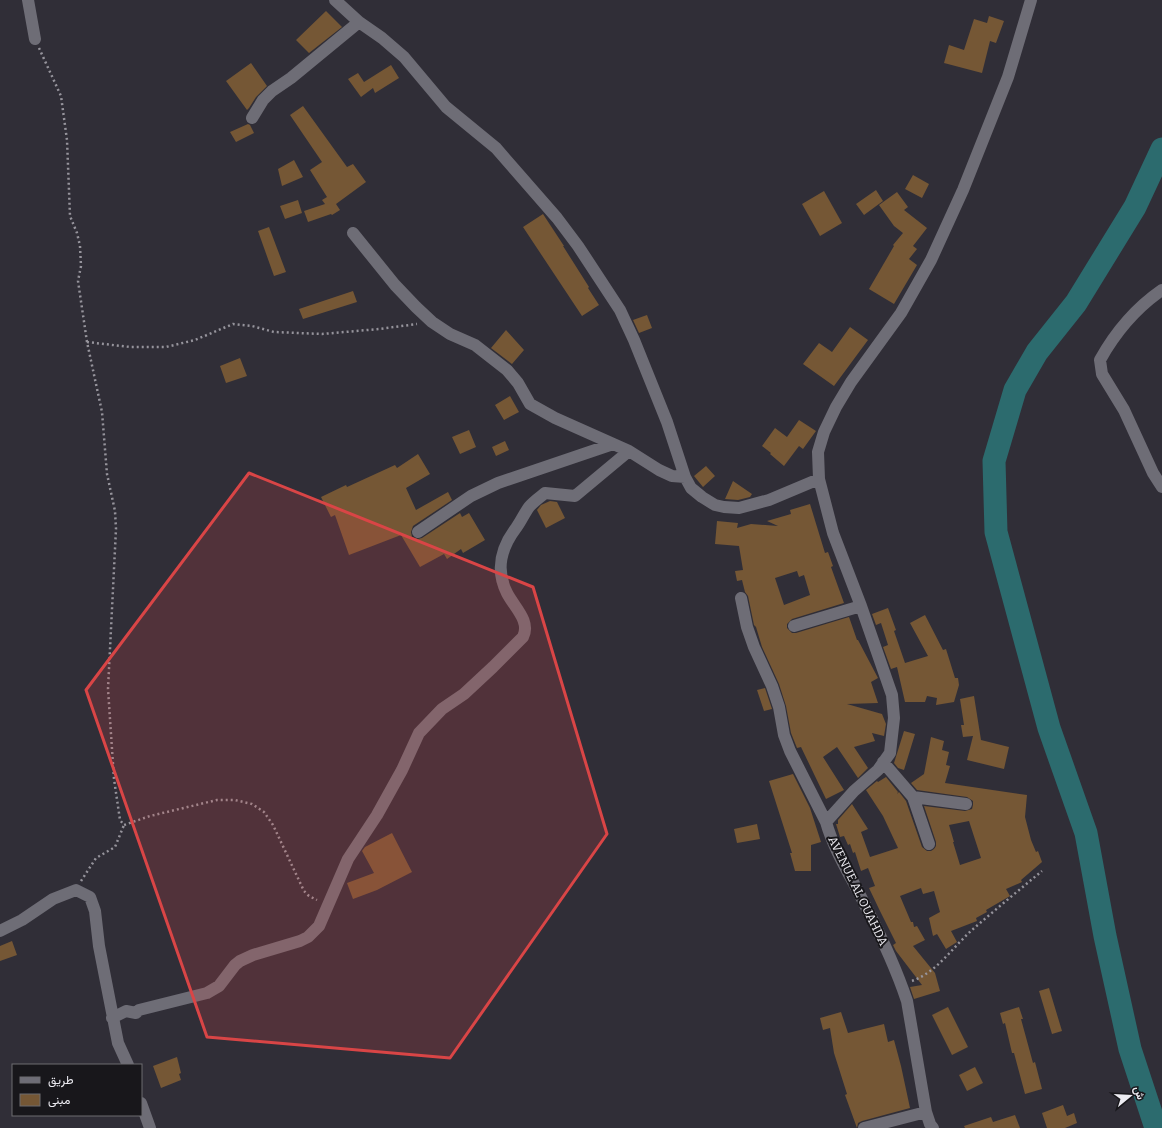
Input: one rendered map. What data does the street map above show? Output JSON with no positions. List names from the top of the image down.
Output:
{
  "streets": {
    "street": ["AVENUE AL OUAHDA"]
  },
  "legend": ["طريق", "مبنى"],
  "north": "right"
}
